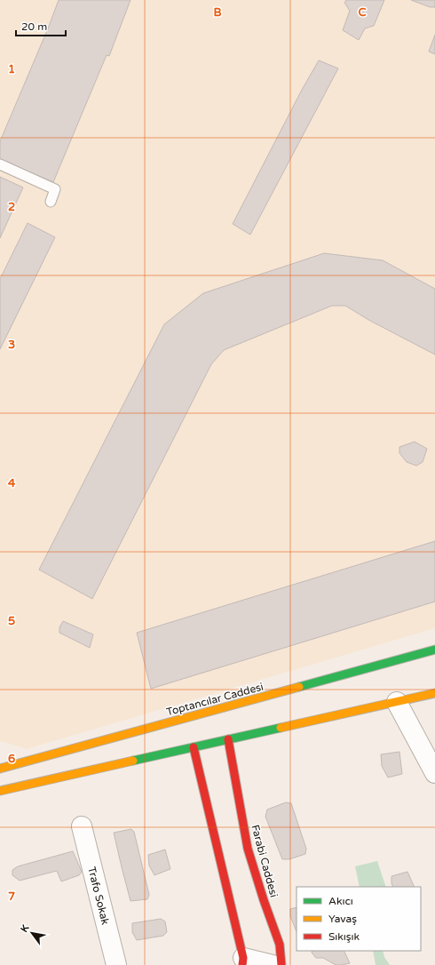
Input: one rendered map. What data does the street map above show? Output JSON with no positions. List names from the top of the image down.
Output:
{
  "streets": {
    "street": ["Toptancılar Caddesi", "Farabi Caddesi", "Trafo Sokak"]
  },
  "legend": ["Akıcı", "Yavaş", "Sıkışık"],
  "scale_bar": "20 m",
  "north": "top left",
  "grid": {
    "columns": ["B", "C"],
    "rows": [
      "1",
      "2",
      "3",
      "4",
      "5",
      "6",
      "7"
    ]
  }
}
